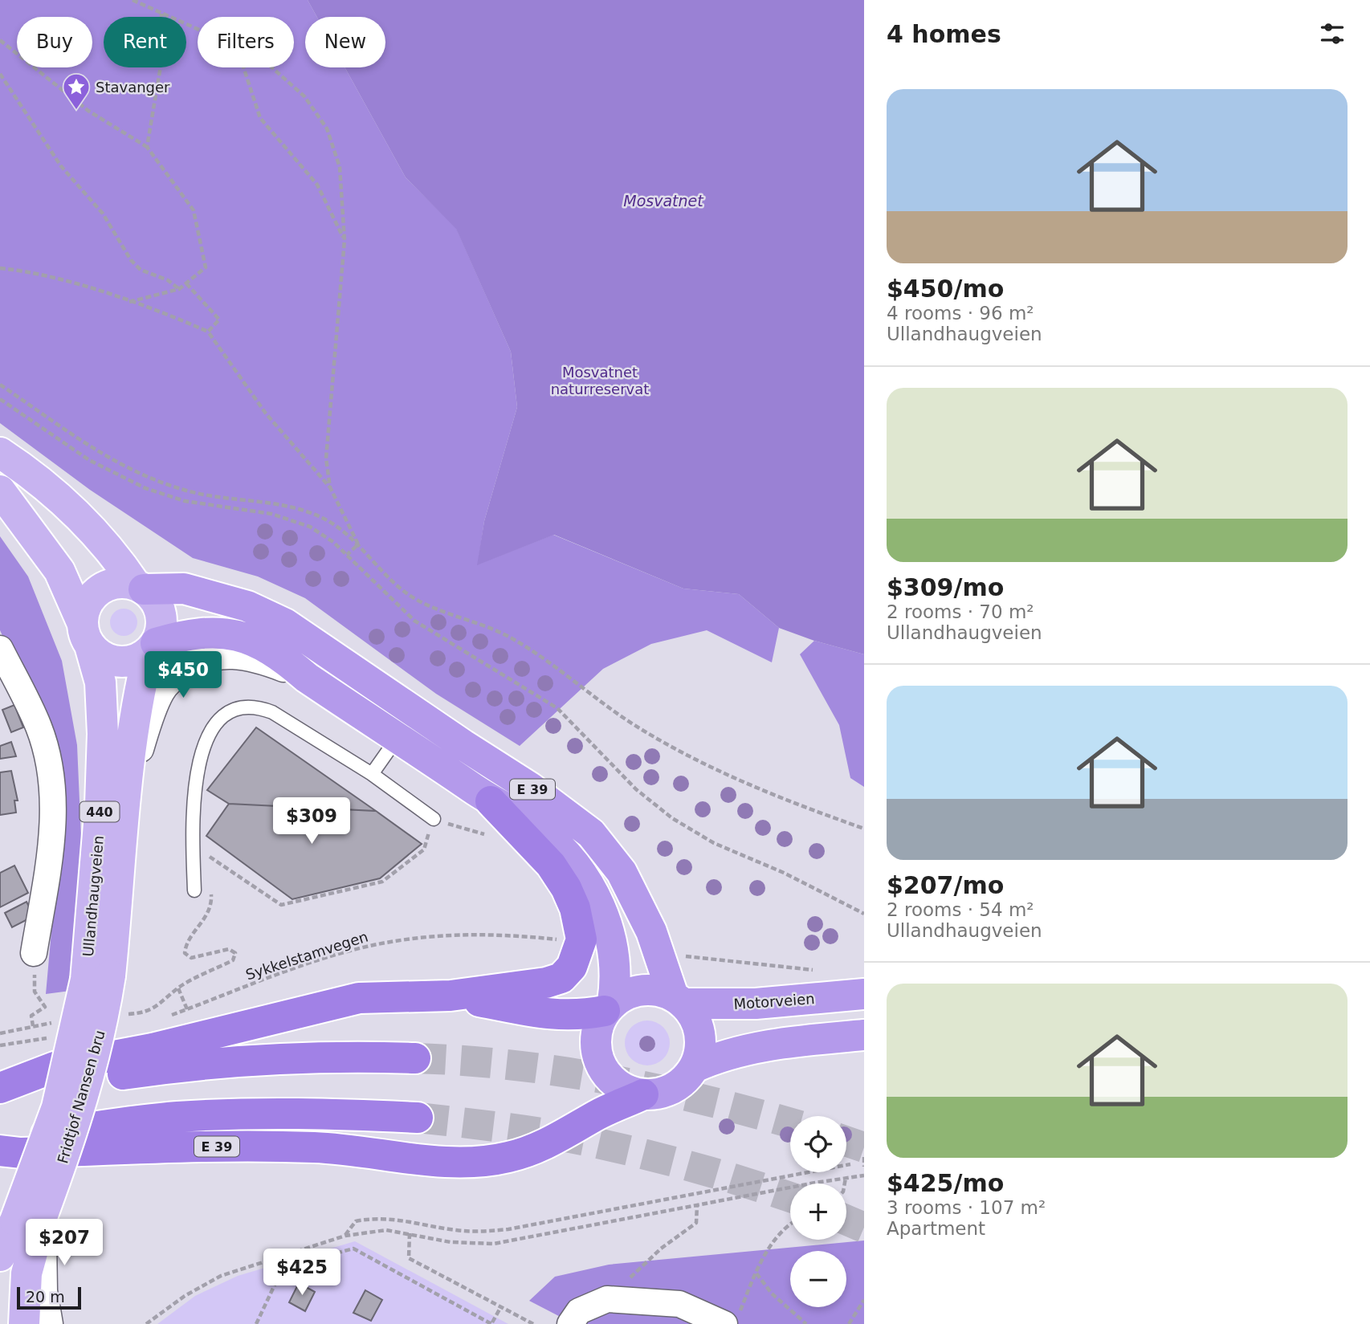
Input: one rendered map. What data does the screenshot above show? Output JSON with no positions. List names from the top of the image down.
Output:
{
  "streets": {
    "highway": ["E 39", "Motorveien"],
    "main road": ["440", "Ullandhaugveien", "Fridtjof Nansen bru"],
    "path": ["Sykkelstamvegen"]
  },
  "crossings": [
    ["E 39", "440"],
    ["E 39", "Ullandhaugveien"],
    ["E 39", "Motorveien"],
    ["440", "Ullandhaugveien"],
    ["440", "Fridtjof Nansen bru"],
    ["Ullandhaugveien", "Fridtjof Nansen bru"]
  ],
  "water": ["Mosvatnet"],
  "parks": ["Mosvatnet naturreservat"],
  "places": {
    "place": ["Stavanger"]
  },
  "scale_bar": "20 m",
  "page": {
    "heading": "4 homes",
    "chip": [
      "Buy",
      "Rent",
      "Filters",
      "New"
    ],
    "list": [
      {
        "name": "$450/mo",
        "note": "4 rooms · 96 m² · Ullandhaugveien"
      },
      {
        "name": "$309/mo",
        "note": "2 rooms · 70 m² · Ullandhaugveien"
      },
      {
        "name": "$207/mo",
        "note": "2 rooms · 54 m² · Ullandhaugveien"
      },
      {
        "name": "$425/mo",
        "note": "3 rooms · 107 m² · Apartment"
      }
    ],
    "price": [
      "$450",
      "$309",
      "$207",
      "$425"
    ],
    "map_buttons": ["+", "−"],
    "scale": "20 m"
  }
}
